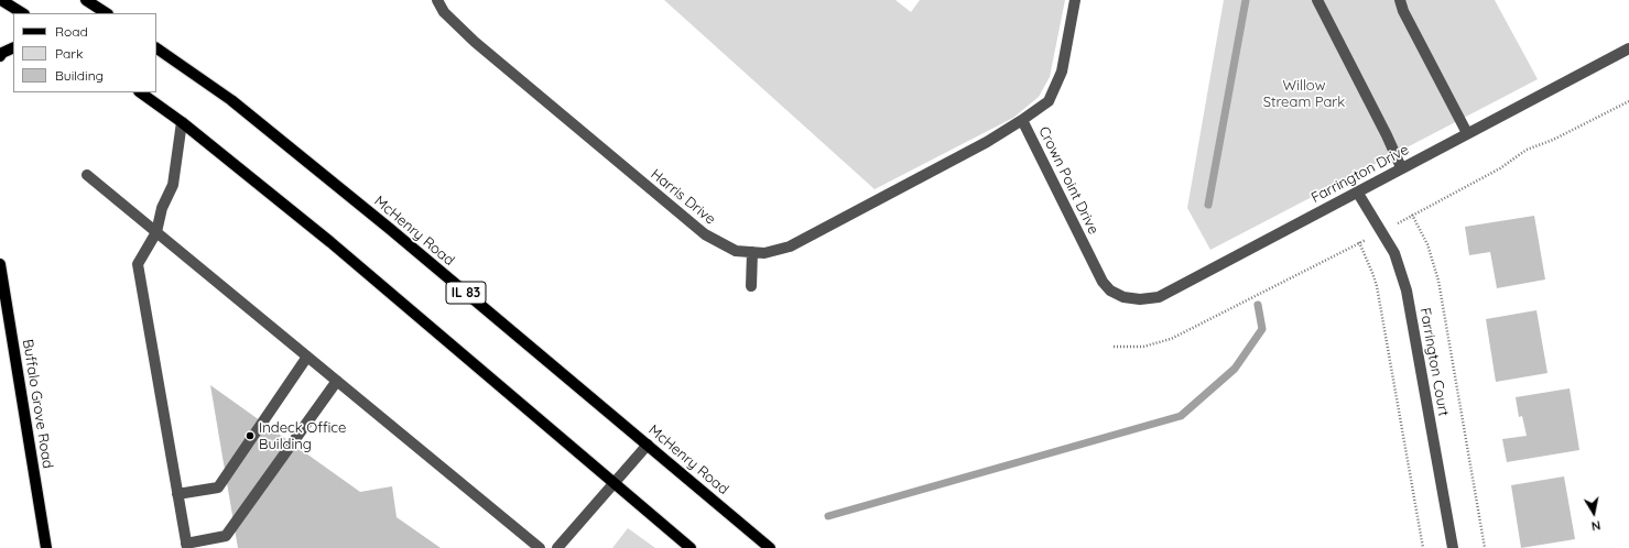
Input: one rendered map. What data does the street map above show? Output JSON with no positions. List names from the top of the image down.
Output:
{
  "streets": {
    "main road": ["McHenry Road", "IL 83", "Buffalo Grove Road"],
    "street": [
      "Farrington Drive",
      "Crown Point Drive",
      "Harris Drive",
      "Farrington Court"
    ]
  },
  "crossings": [
    ["Farrington Drive", "Crown Point Drive"],
    ["Farrington Drive", "Farrington Court"],
    ["Crown Point Drive", "Harris Drive"]
  ],
  "parks": ["Willow Stream Park"],
  "places": ["Indeck Office Building"],
  "legend": ["Road", "Park", "Building"],
  "north": "bottom"
}
